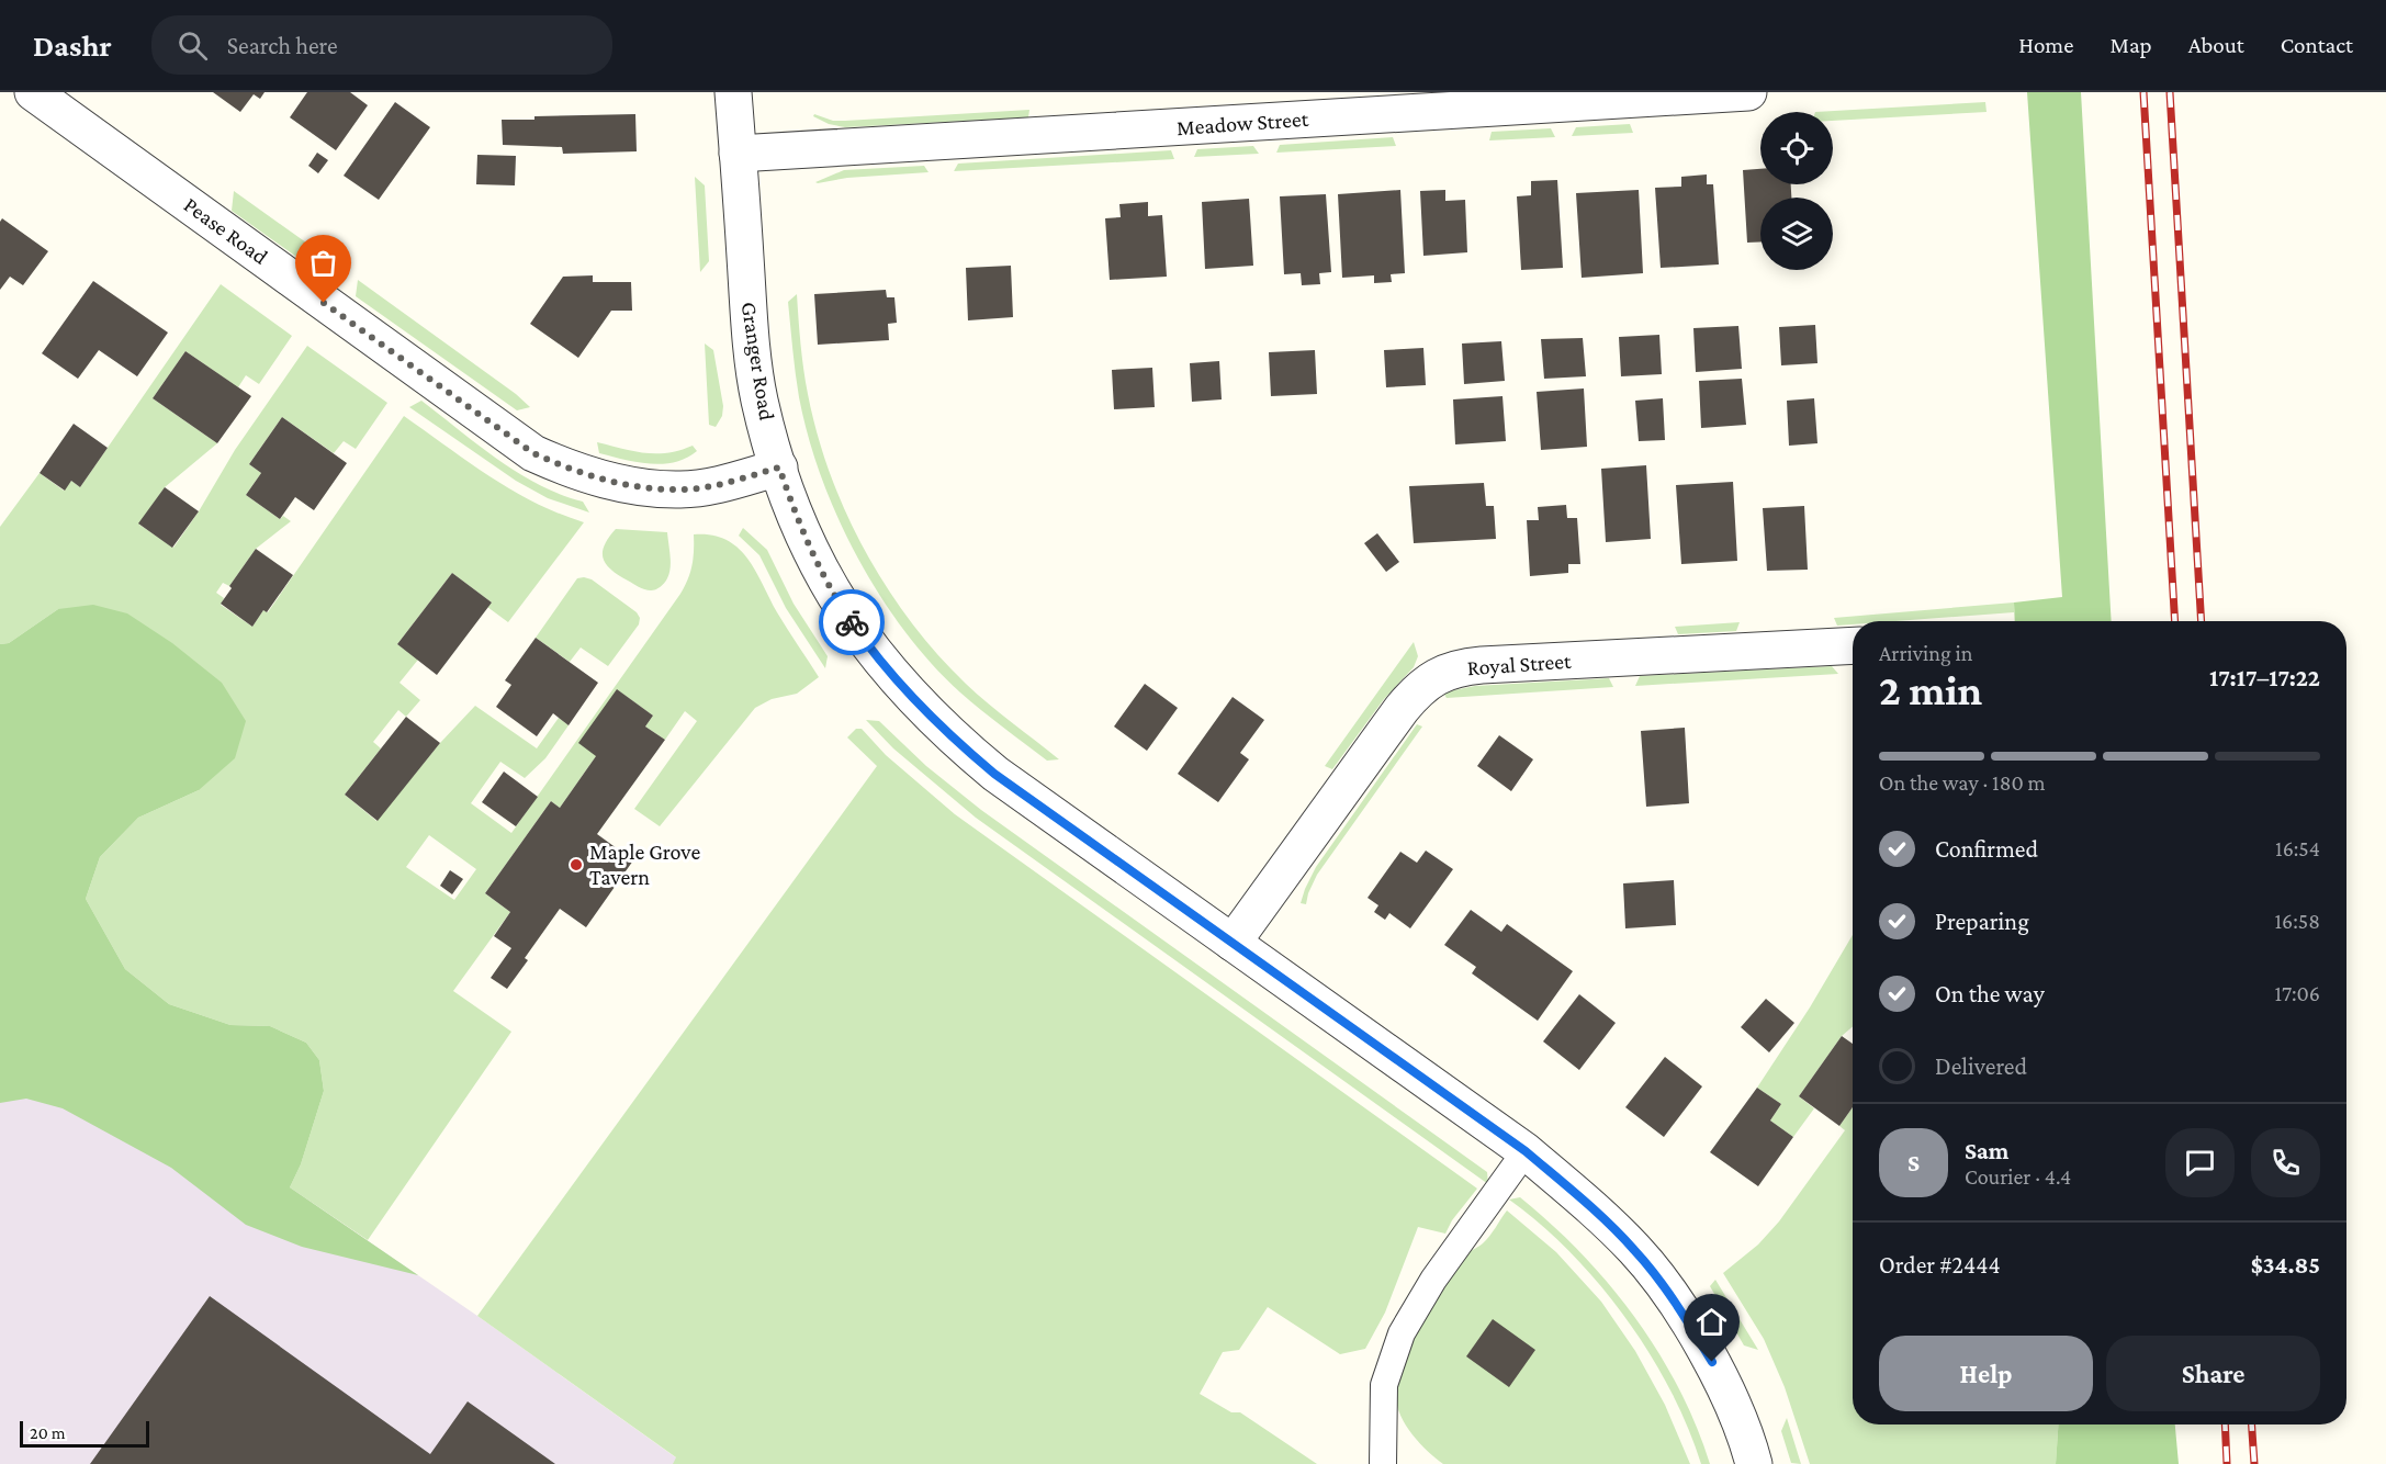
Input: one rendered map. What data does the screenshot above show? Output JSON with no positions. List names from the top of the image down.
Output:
{
  "streets": {
    "street": [
      "Meadow Street",
      "Pease Road",
      "Granger Road",
      "Royal Street"
    ]
  },
  "crossings": [
    ["Meadow Street", "Granger Road"],
    ["Pease Road", "Granger Road"],
    ["Granger Road", "Royal Street"]
  ],
  "places": ["Maple Grove Tavern"],
  "scale_bar": "20 m",
  "page": {
    "header": "Dashr",
    "search": "Search here",
    "nav": [
      "Home",
      "Map",
      "About",
      "Contact"
    ],
    "heading": ["2 min", "Arriving in", "17:17–17:22"],
    "panel": [
      "Sam",
      "Courier · 4.4",
      "Order #2444",
      "$34.85"
    ],
    "bar": "On the way · 180 m",
    "list": [
      ["Confirmed", "16:54"],
      ["Preparing", "16:58"],
      ["On the way", "17:06"],
      "Delivered"
    ],
    "round": "S",
    "buttons": ["Help", "Share"],
    "scale": "20 m"
  }
}
